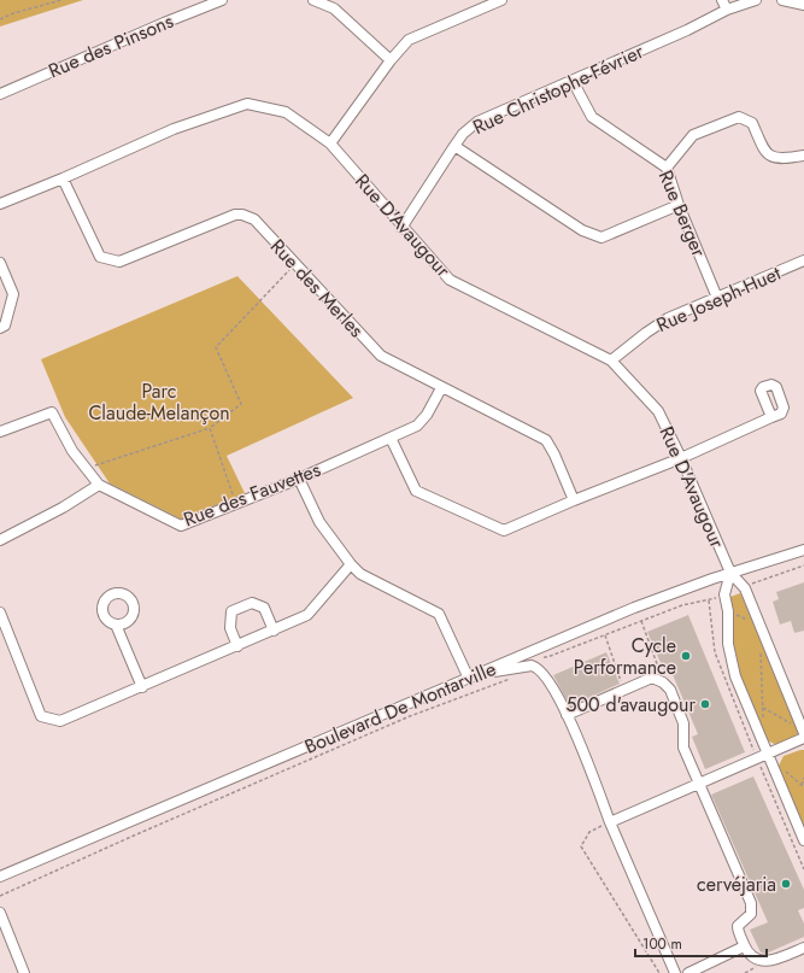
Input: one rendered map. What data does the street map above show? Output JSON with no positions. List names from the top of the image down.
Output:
{
  "streets": {
    "street": [
      "Rue des Pinsons",
      "Rue Christophe-Février",
      "Rue Berger",
      "Rue D'Avaugour",
      "Rue des Merles",
      "Rue Joseph-Huet",
      "Rue des Fauvettes",
      "Boulevard De Montarville"
    ]
  },
  "crossings": [
    ["Rue Christophe-Février", "Rue Berger"],
    ["Rue Christophe-Février", "Rue D'Avaugour"],
    ["Rue Berger", "Rue Joseph-Huet"],
    ["Rue D'Avaugour", "Rue des Merles"],
    ["Rue D'Avaugour", "Rue Joseph-Huet"],
    ["Rue D'Avaugour", "Boulevard De Montarville"],
    ["Rue des Merles", "Rue des Fauvettes"]
  ],
  "parks": ["Parc Claude-Melançon"],
  "places": ["Cycle Performance", "500 d'avaugour", "cervéjaria"],
  "scale_bar": "100 m"
}
